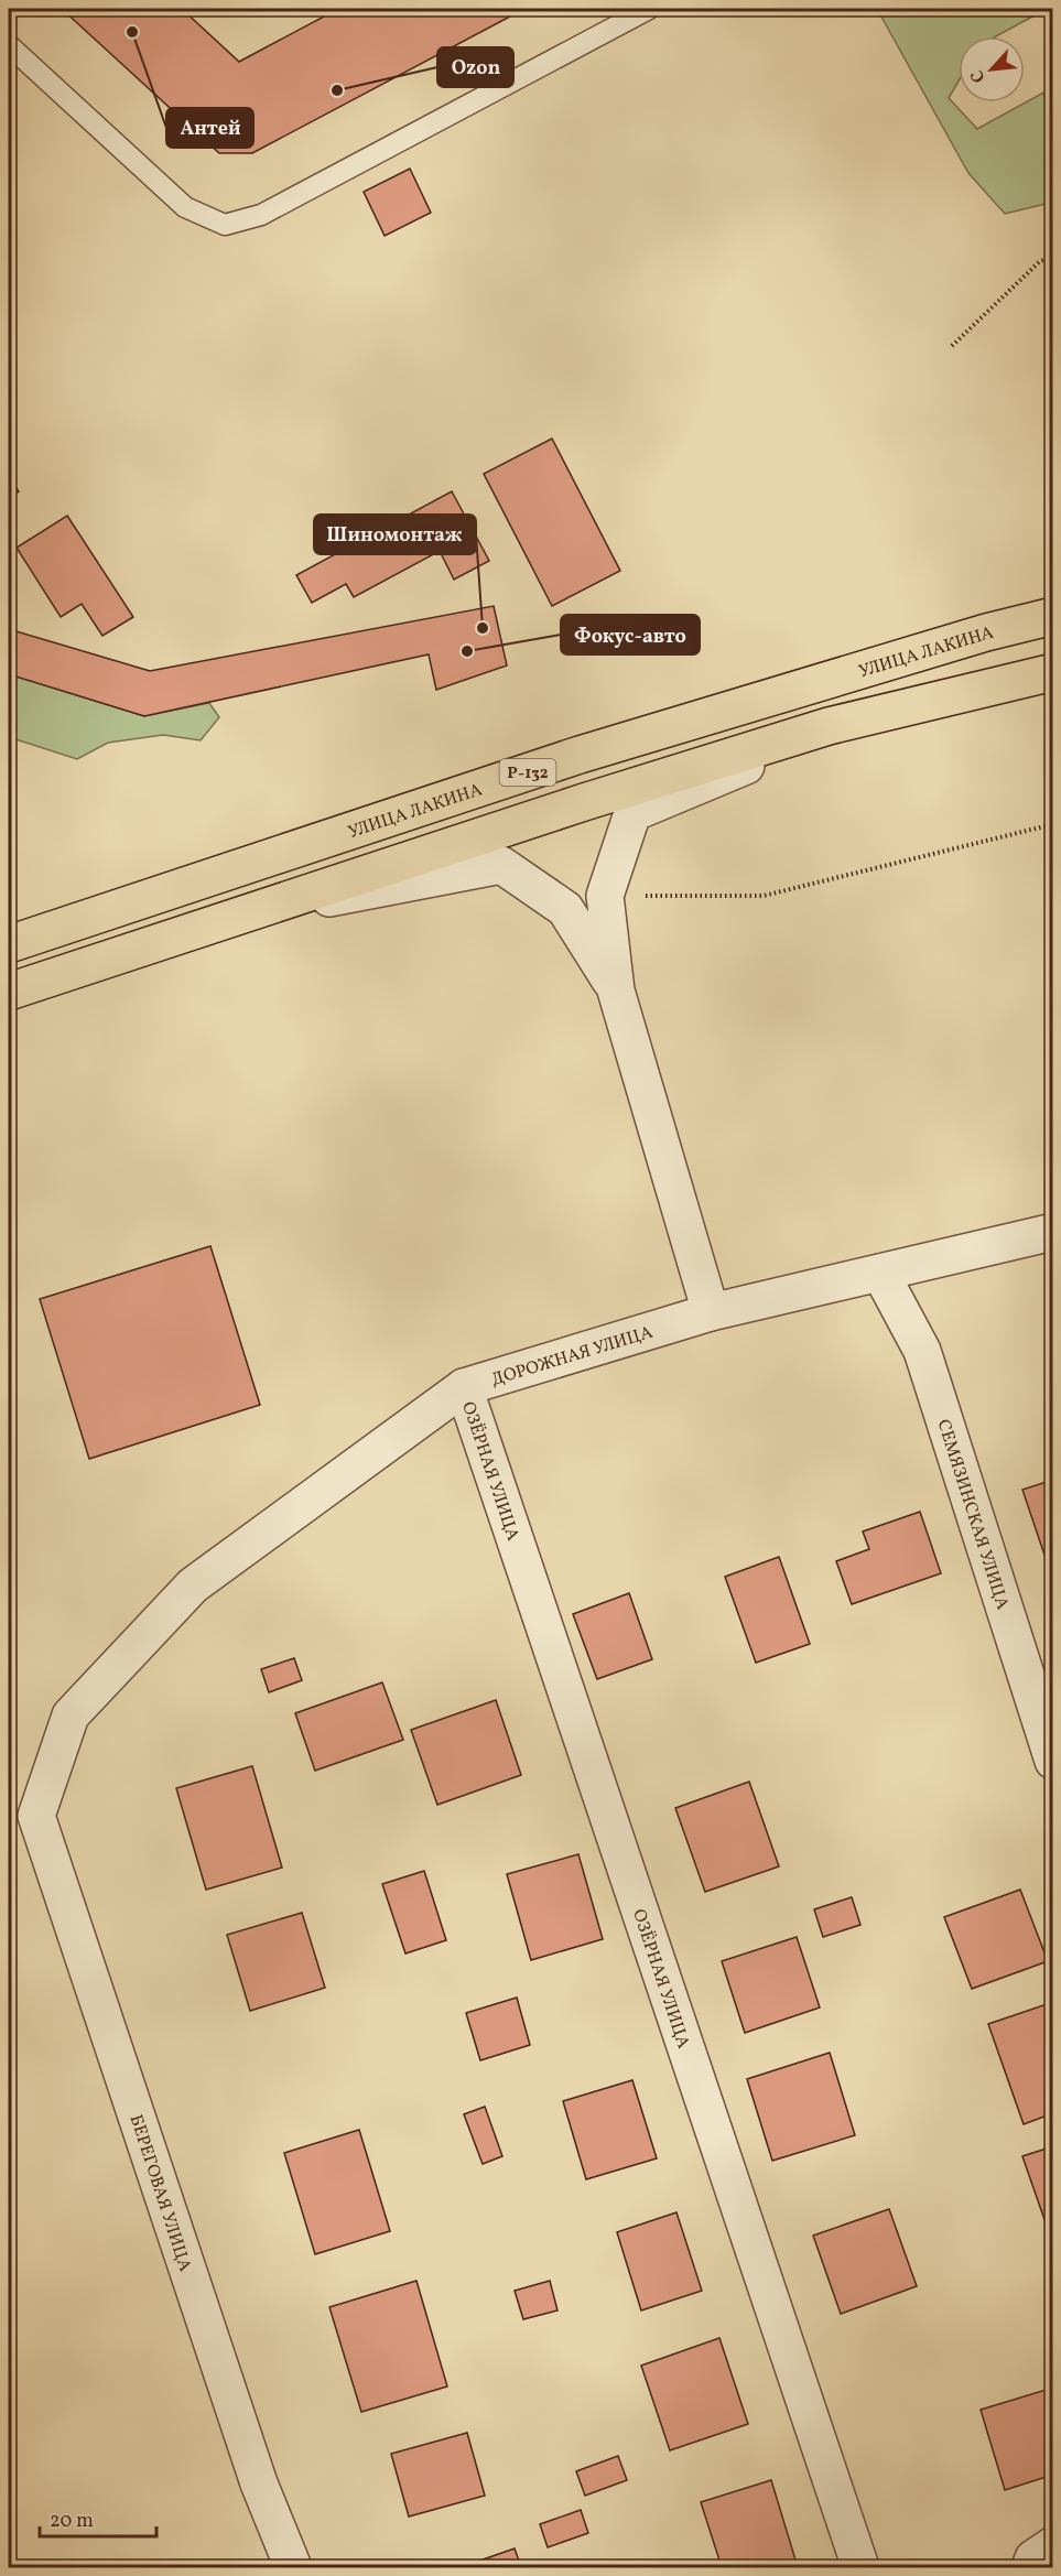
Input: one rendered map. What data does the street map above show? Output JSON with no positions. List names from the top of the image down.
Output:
{
  "streets": {
    "highway": ["УЛИЦА ЛАКИНА", "Р-132"],
    "street": [
      "ДОРОЖНАЯ УЛИЦА",
      "ОЗЁРНАЯ УЛИЦА",
      "СЕМЯЗИНСКАЯ УЛИЦА",
      "БЕРЕГОВАЯ УЛИЦА"
    ]
  },
  "crossings": [
    ["ДОРОЖНАЯ УЛИЦА", "ОЗЁРНАЯ УЛИЦА"],
    ["ДОРОЖНАЯ УЛИЦА", "СЕМЯЗИНСКАЯ УЛИЦА"],
    ["ДОРОЖНАЯ УЛИЦА", "БЕРЕГОВАЯ УЛИЦА"]
  ],
  "places": [
    "Антей",
    "Ozon",
    "Шиномонтаж",
    "Фокус-авто"
  ],
  "scale_bar": "20 m",
  "north": "bottom left"
}
